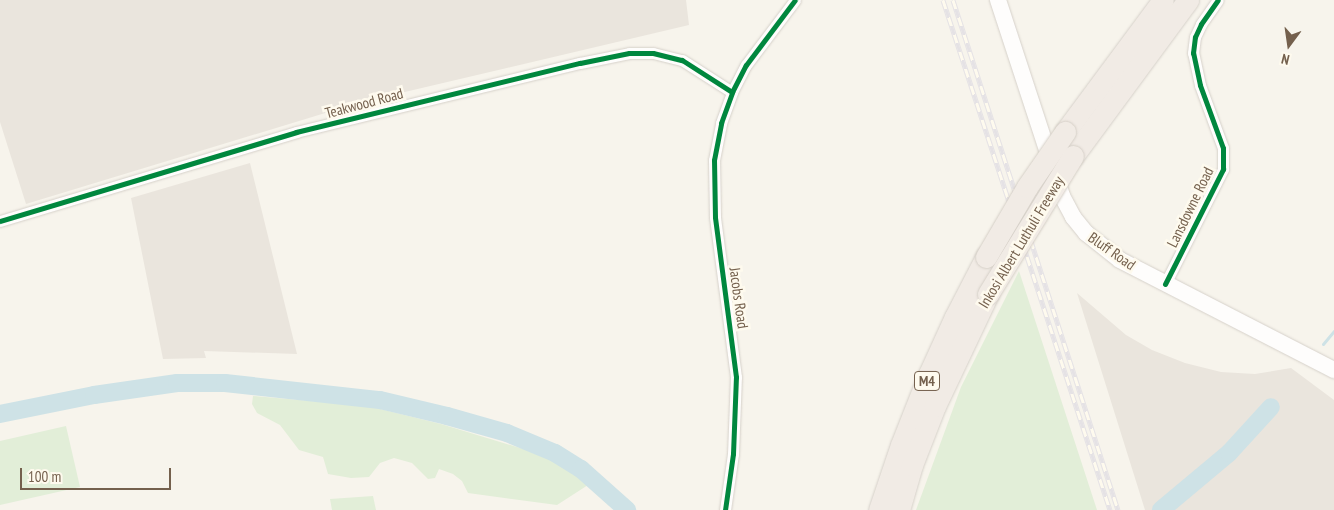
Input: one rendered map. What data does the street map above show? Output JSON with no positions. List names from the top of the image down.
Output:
{
  "streets": {
    "highway": ["Inkosi Albert Luthuli Freeway", "M4"],
    "main road": ["Bluff Road"],
    "street": ["Teakwood Road", "Lansdowne Road", "Jacobs Road"]
  },
  "crossings": [
    ["Teakwood Road", "Jacobs Road"],
    ["Lansdowne Road", "Bluff Road"]
  ],
  "scale_bar": "100 m",
  "north": "bottom"
}
